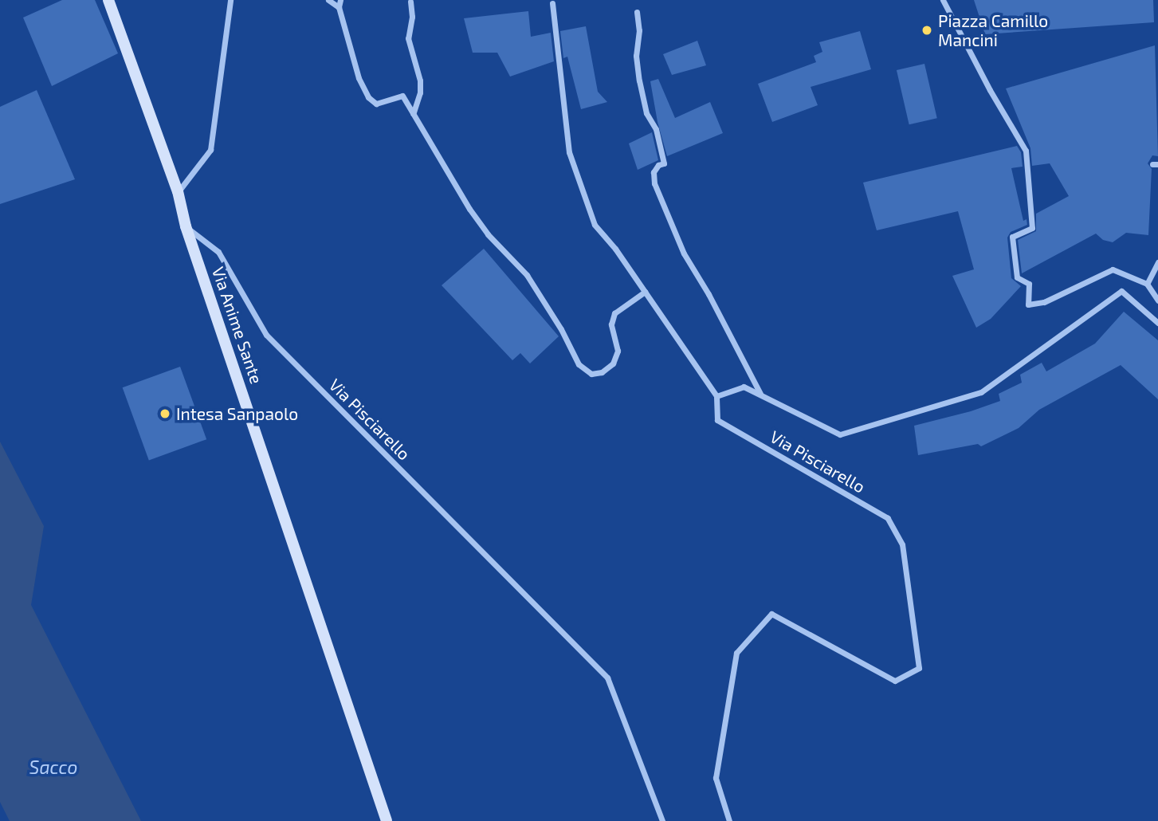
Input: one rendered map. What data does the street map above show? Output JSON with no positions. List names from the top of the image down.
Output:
{
  "streets": {
    "main road": ["Via Anime Sante"],
    "street": ["Via Pisciarello"]
  },
  "crossings": [
    ["Via Anime Sante", "Via Pisciarello"]
  ],
  "water": ["Sacco"],
  "places": ["Piazza Camillo Mancini", "Intesa Sanpaolo"]
}
